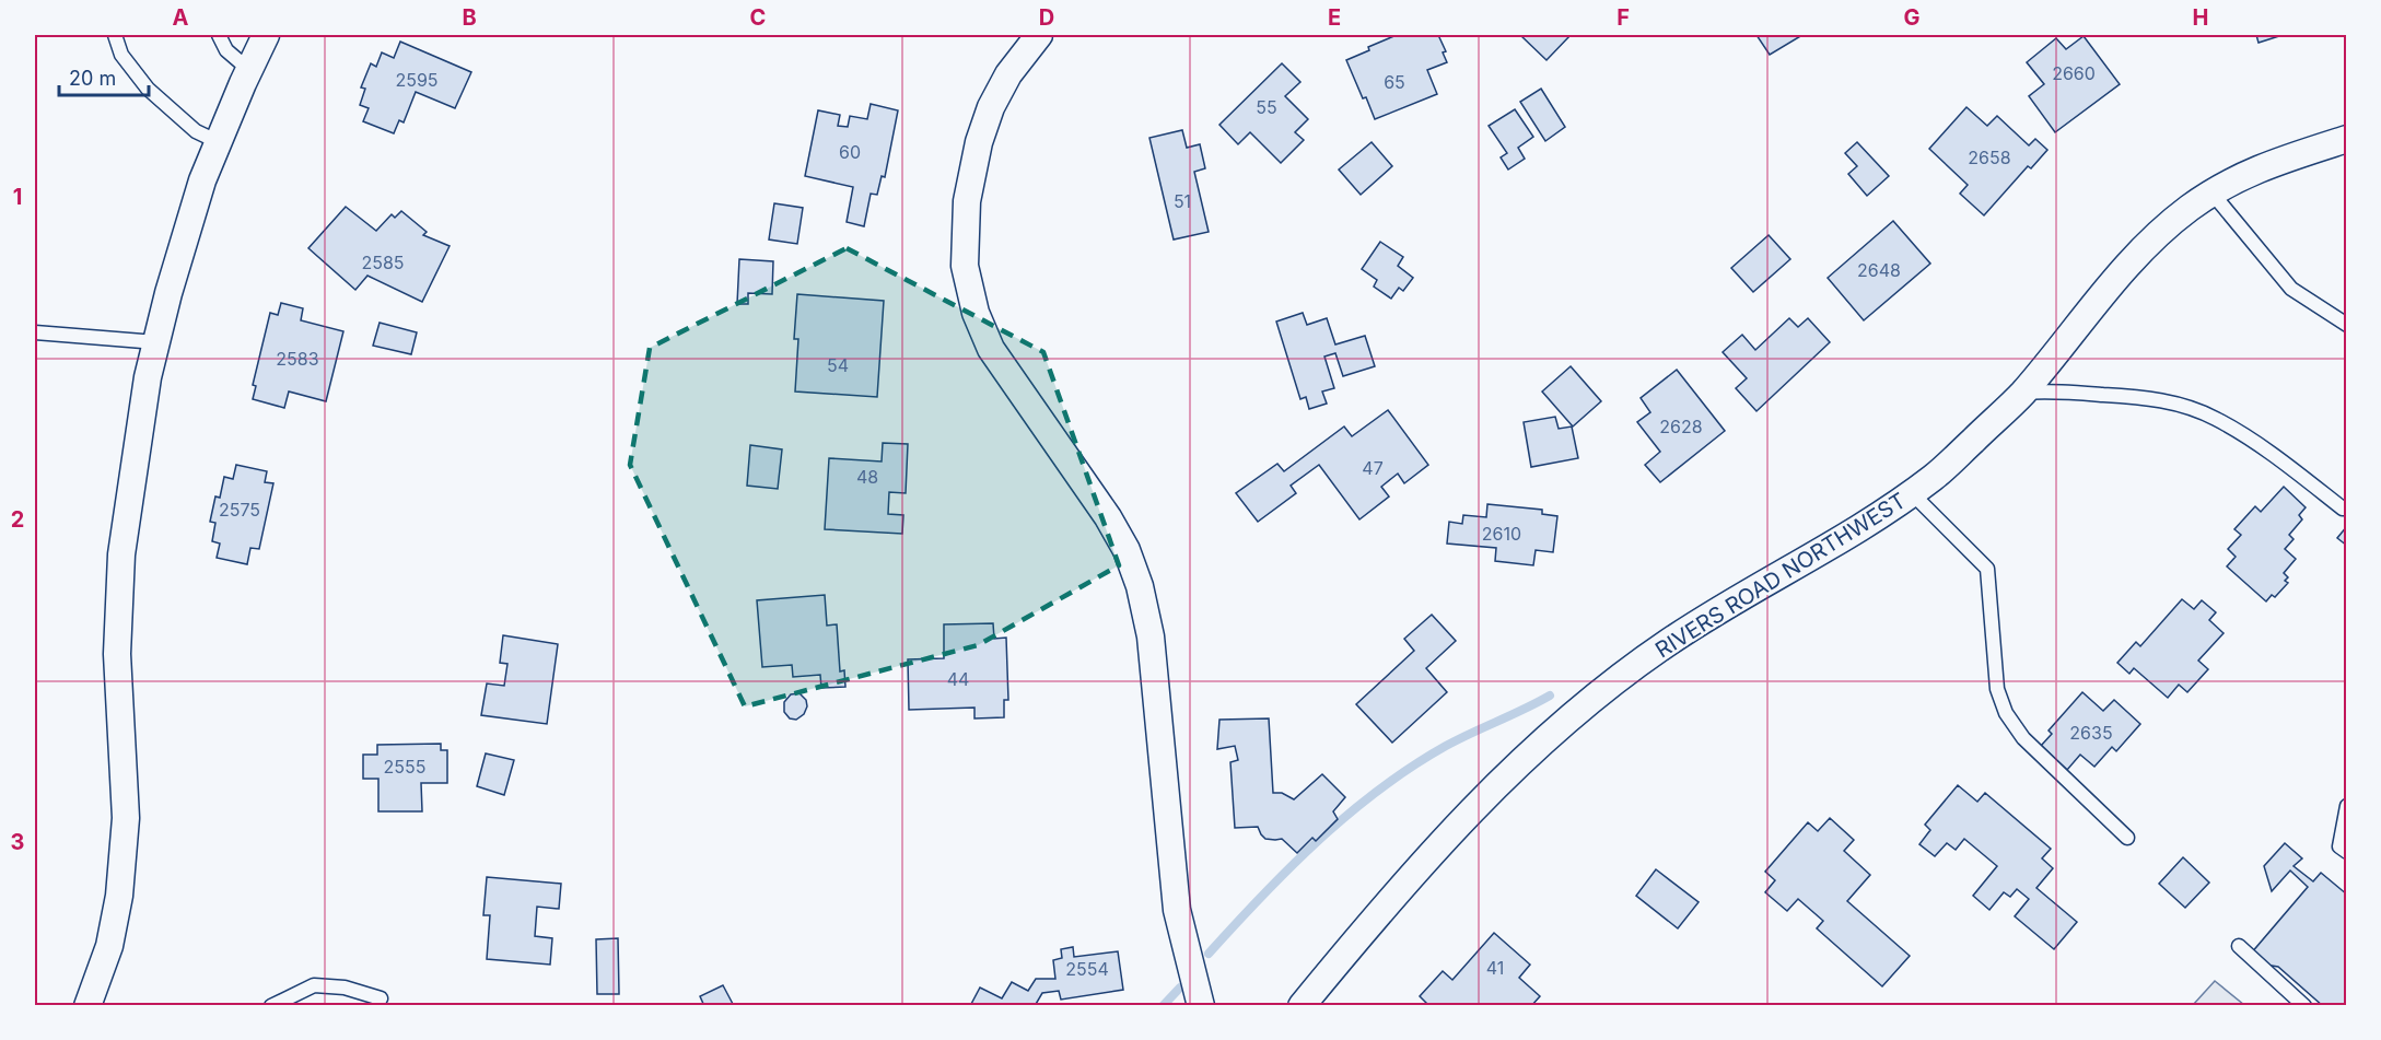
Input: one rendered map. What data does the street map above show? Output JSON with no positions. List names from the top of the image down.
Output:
{
  "streets": {
    "street": ["RIVERS ROAD NORTHWEST"]
  },
  "house_numbers": [
    "2660",
    "2595",
    "65",
    "55",
    "60",
    "2658",
    "51",
    "2585",
    "2648",
    "2583",
    "54",
    "2628",
    "47",
    "48",
    "2575",
    "2610",
    "44",
    "2635",
    "2555",
    "41",
    "2554"
  ],
  "scale_bar": "20 m",
  "grid": {
    "columns": [
      "A",
      "B",
      "C",
      "D",
      "E",
      "F",
      "G",
      "H"
    ],
    "rows": ["1", "2", "3"]
  }
}
